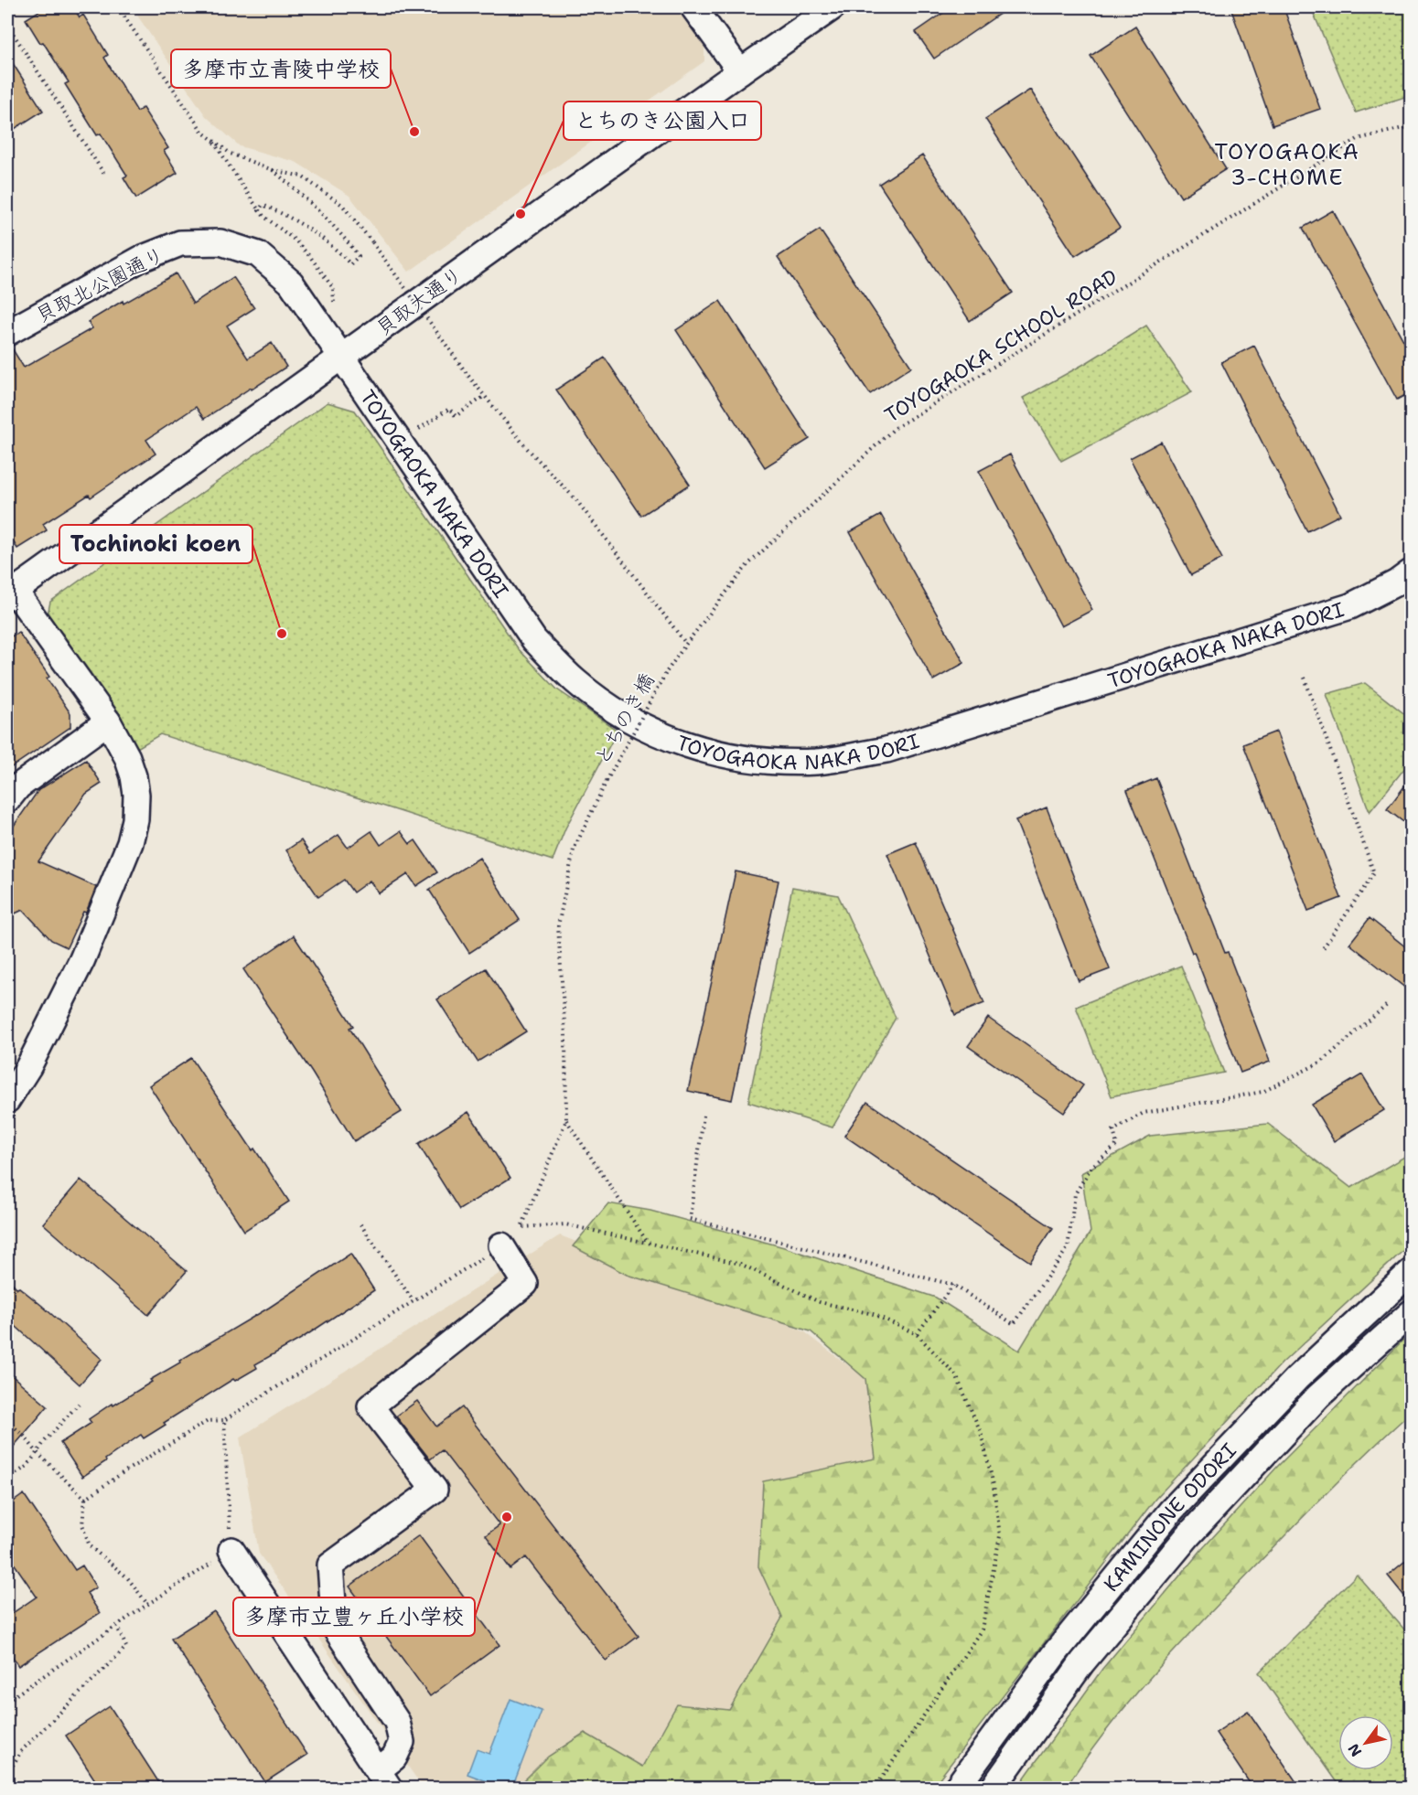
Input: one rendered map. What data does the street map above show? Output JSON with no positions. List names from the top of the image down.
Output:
{
  "streets": {
    "street": [
      "貝取北公園通り",
      "貝取大通り",
      "TOYOGAOKA NAKA DORI",
      "KAMINONE ODORI"
    ],
    "path": ["TOYOGAOKA SCHOOL ROAD", "とちのき橋"]
  },
  "crossings": [
    ["貝取北公園通り", "貝取大通り"],
    ["貝取北公園通り", "TOYOGAOKA NAKA DORI"],
    ["貝取大通り", "TOYOGAOKA NAKA DORI"],
    ["TOYOGAOKA SCHOOL ROAD", "とちのき橋"]
  ],
  "districts": ["TOYOGAOKA 3-CHOME"],
  "places": [
    "多摩市立青陵中学校",
    "とちのき公園入口",
    "Tochinoki koen",
    "多摩市立豊ヶ丘小学校"
  ],
  "north": "bottom left"
}
